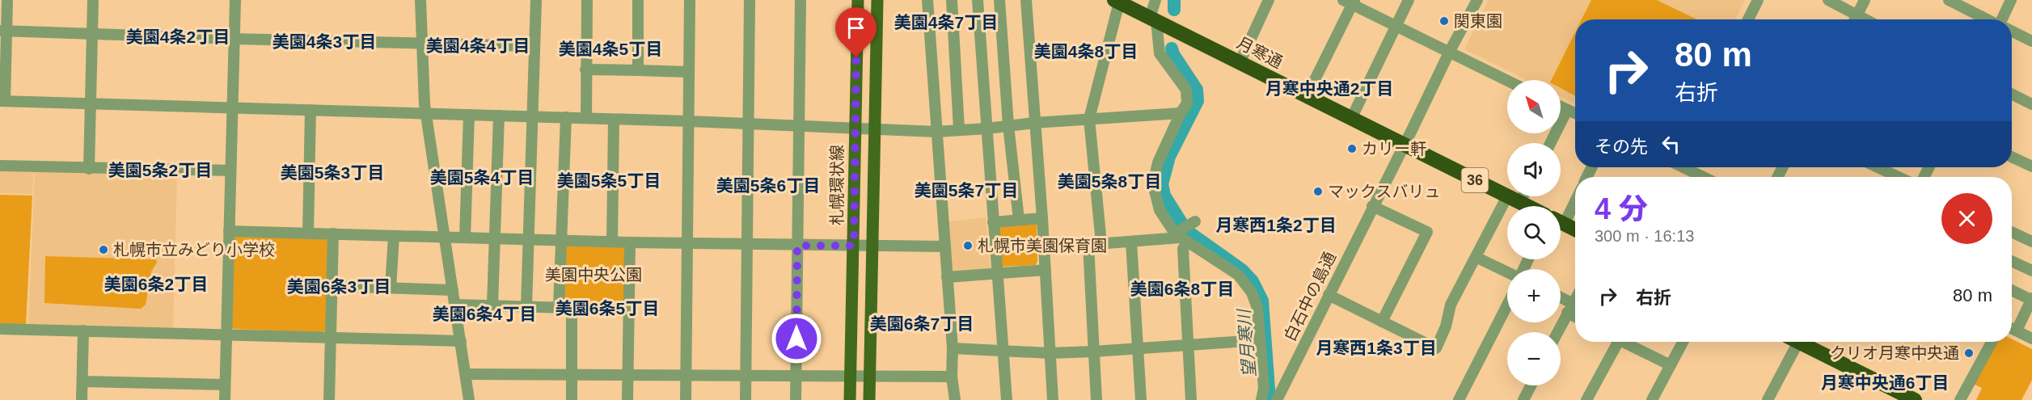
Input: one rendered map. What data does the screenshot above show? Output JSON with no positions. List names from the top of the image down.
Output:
{
  "streets": {
    "highway": ["月寒通", "36"],
    "main road": ["札幌環状線"],
    "street": ["白石中の島通"]
  },
  "crossings": [
    ["月寒通", "白石中の島通"]
  ],
  "districts": [
    "美園4条7丁目",
    "美園4条2丁目",
    "美園4条3丁目",
    "美園4条4丁目",
    "美園4条5丁目",
    "美園4条8丁目",
    "月寒中央通2丁目",
    "美園5条2丁目",
    "美園5条3丁目",
    "美園5条4丁目",
    "美園5条5丁目",
    "美園5条8丁目",
    "美園5条6丁目",
    "美園5条7丁目",
    "月寒西1条2丁目",
    "美園6条2丁目",
    "美園6条3丁目",
    "美園6条8丁目",
    "美園6条5丁目",
    "美園6条4丁目",
    "美園6条7丁目",
    "月寒西1条3丁目",
    "月寒中央通6丁目"
  ],
  "water": ["望月寒川"],
  "parks": ["美園中央公園"],
  "places": [
    "関東園",
    "カリー軒",
    "マックスバリュ",
    "札幌市美園保育園",
    "札幌市立みどり小学校",
    "クリオ月寒中央通"
  ],
  "north": "top left",
  "page": {
    "turn": ["80 m", "右折"],
    "map_buttons": ["+", "−"],
    "then": "その先",
    "heading": ["4 分", "300 m · 16:13"],
    "list": [
      {
        "name": "右折",
        "value": "80 m"
      }
    ]
  }
}
